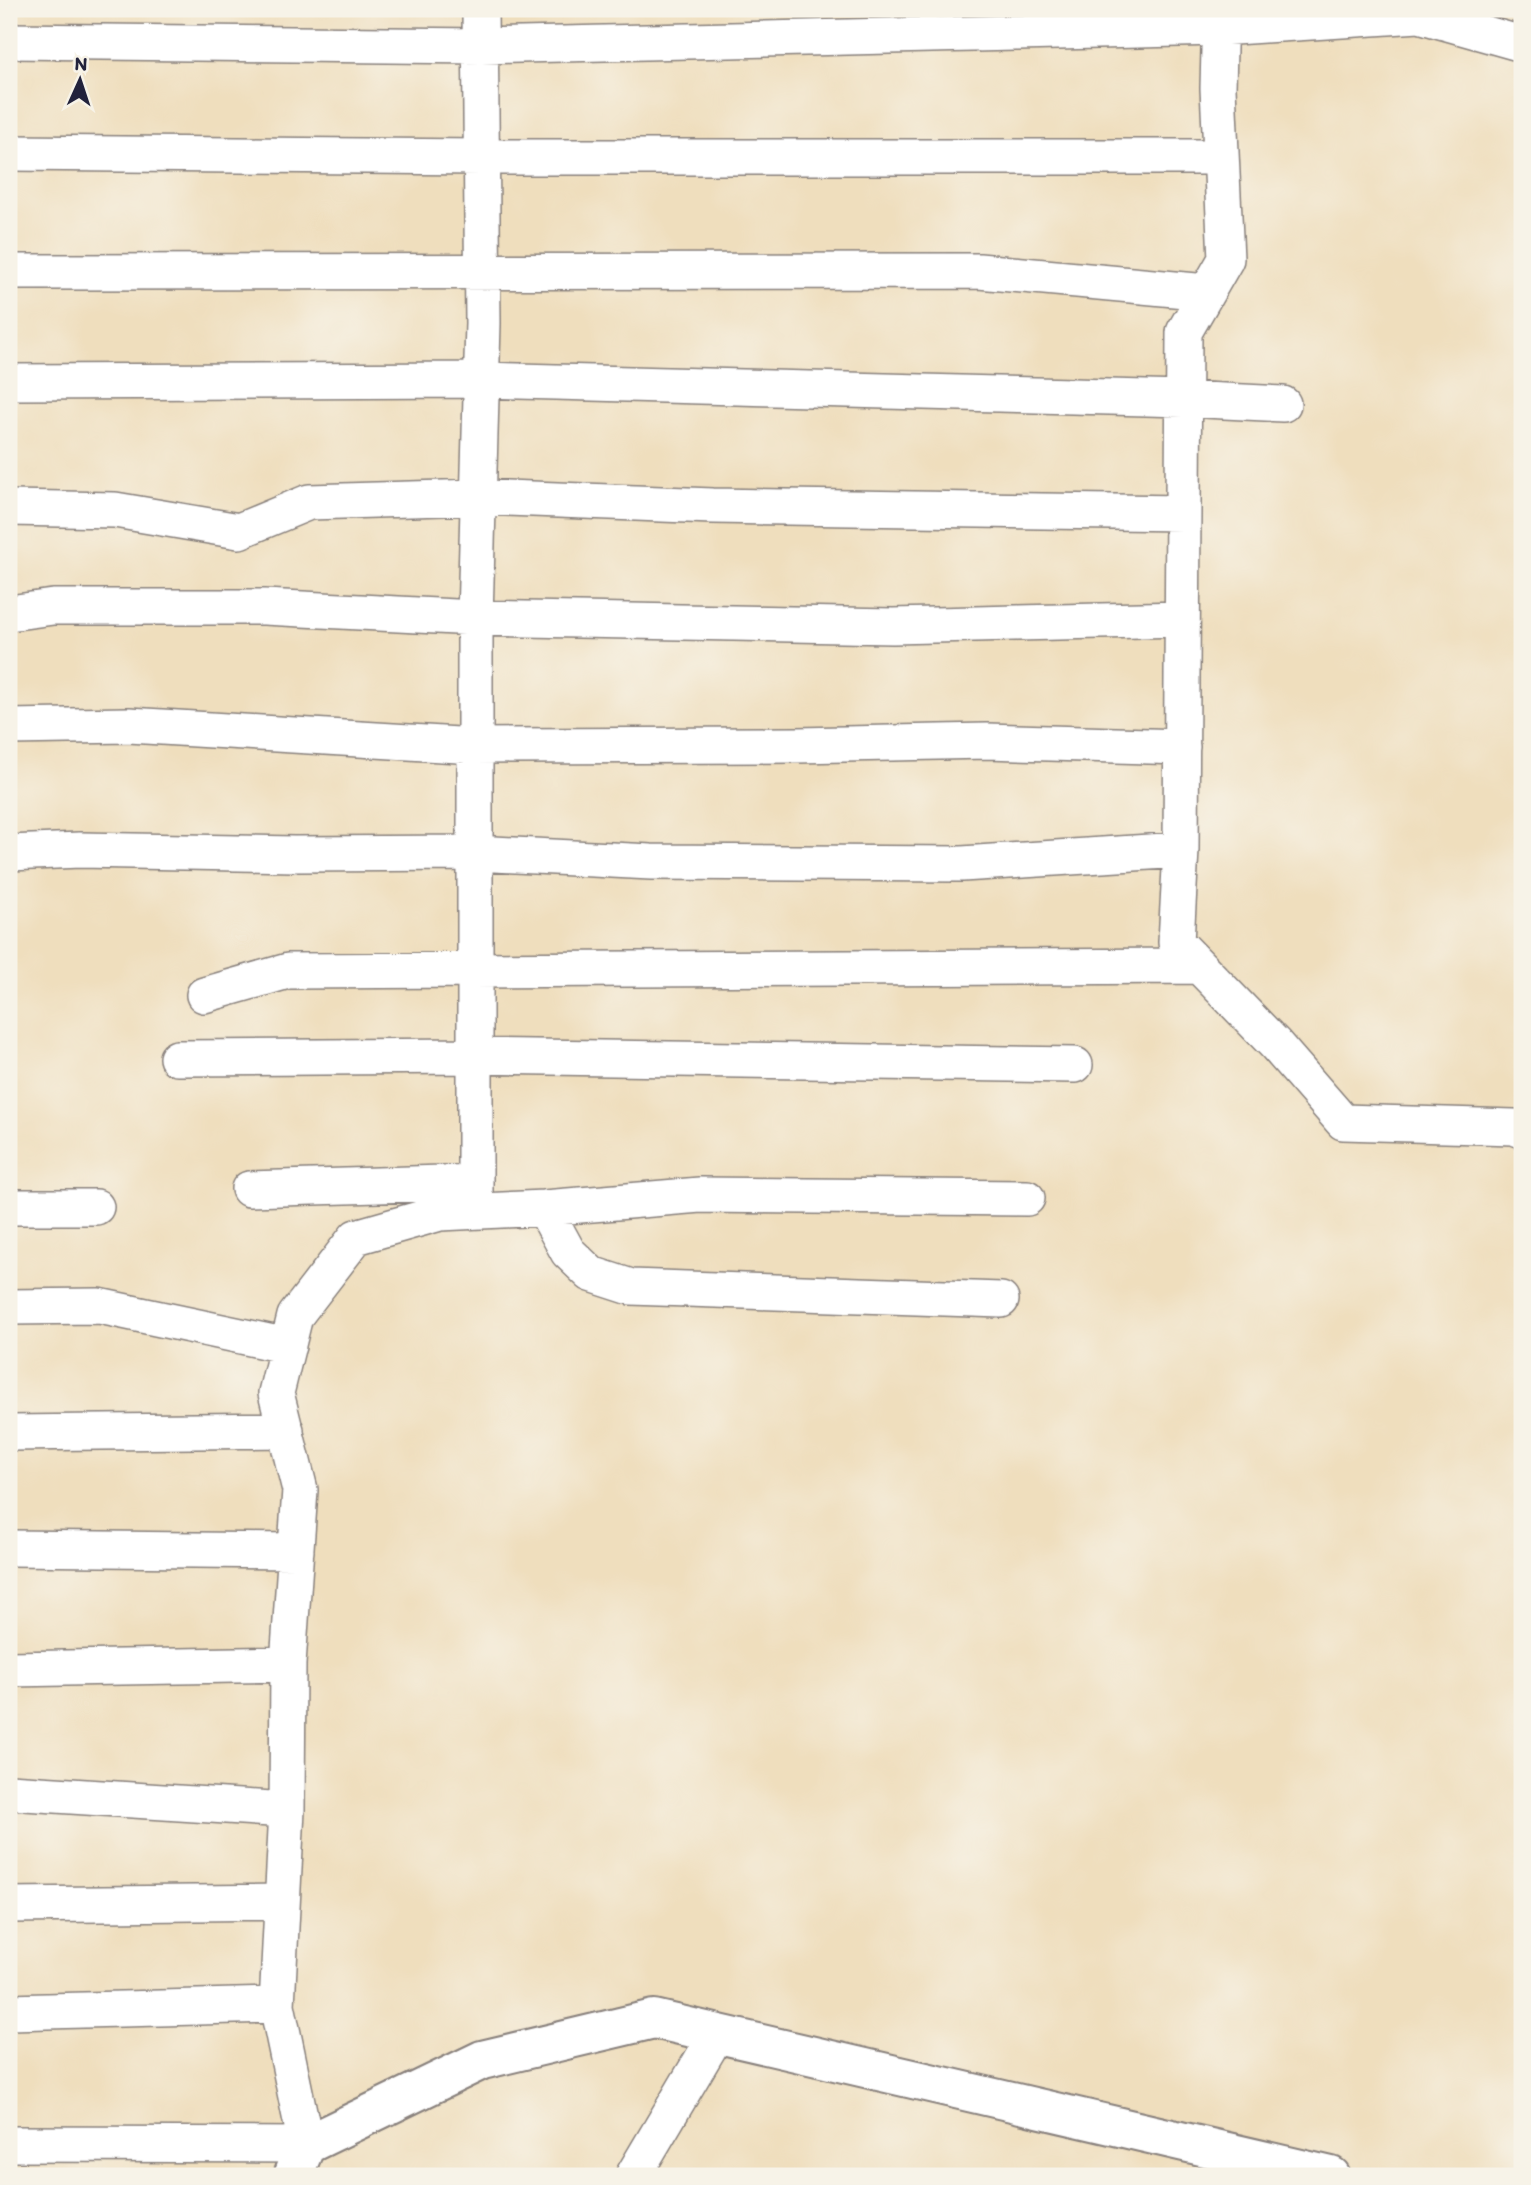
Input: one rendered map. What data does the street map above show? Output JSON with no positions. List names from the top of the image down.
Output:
{
  "north": "top"
}
